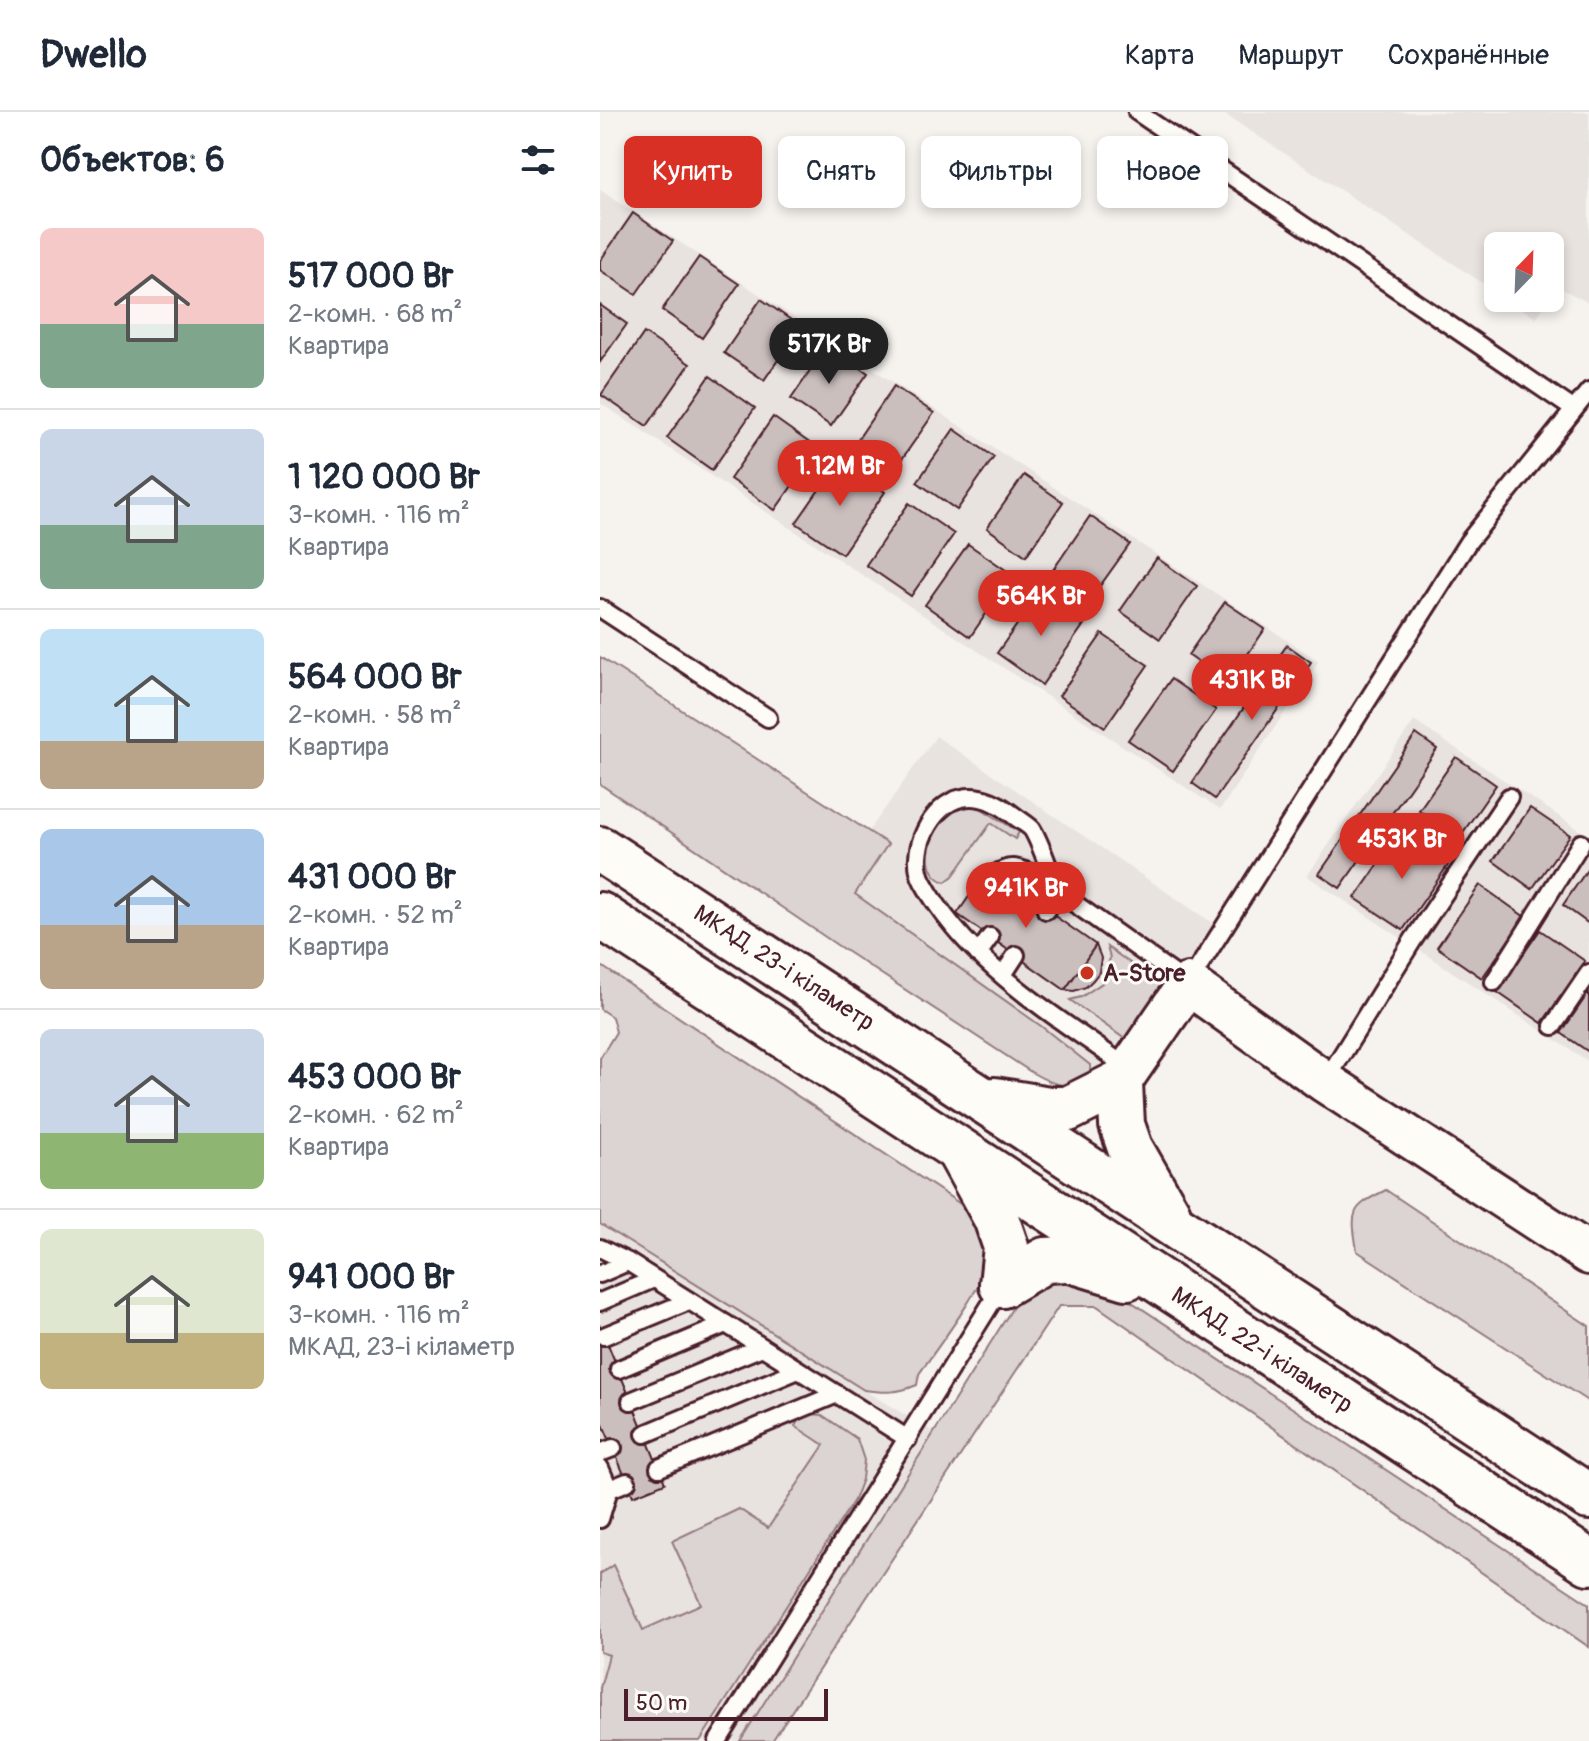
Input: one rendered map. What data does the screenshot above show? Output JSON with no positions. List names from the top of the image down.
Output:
{
  "streets": {
    "highway": ["МКАД, 23-і кіламетр", "МКАД, 22-і кіламетр"]
  },
  "places": ["A-Store"],
  "scale_bar": "50 m",
  "north": "top right",
  "page": {
    "header": "Dwello",
    "nav": ["Карта", "Маршрут", "Сохранённые"],
    "heading": "Объектов: 6",
    "chip": [
      "Купить",
      "Снять",
      "Фильтры",
      "Новое"
    ],
    "list": [
      {
        "name": "517 000 Br",
        "note": "2-комн. · 68 m² · Квартира"
      },
      {
        "name": "1 120 000 Br",
        "note": "3-комн. · 116 m² · Квартира"
      },
      {
        "name": "564 000 Br",
        "note": "2-комн. · 58 m² · Квартира"
      },
      {
        "name": "431 000 Br",
        "note": "2-комн. · 52 m² · Квартира"
      },
      {
        "name": "453 000 Br",
        "note": "2-комн. · 62 m² · Квартира"
      },
      {
        "name": "941 000 Br",
        "note": "3-комн. · 116 m² · МКАД, 23-і кіламетр"
      }
    ],
    "price": [
      "517K Br",
      "1.12M Br",
      "564K Br",
      "431K Br",
      "453K Br",
      "941K Br"
    ],
    "scale": "50 m"
  }
}
